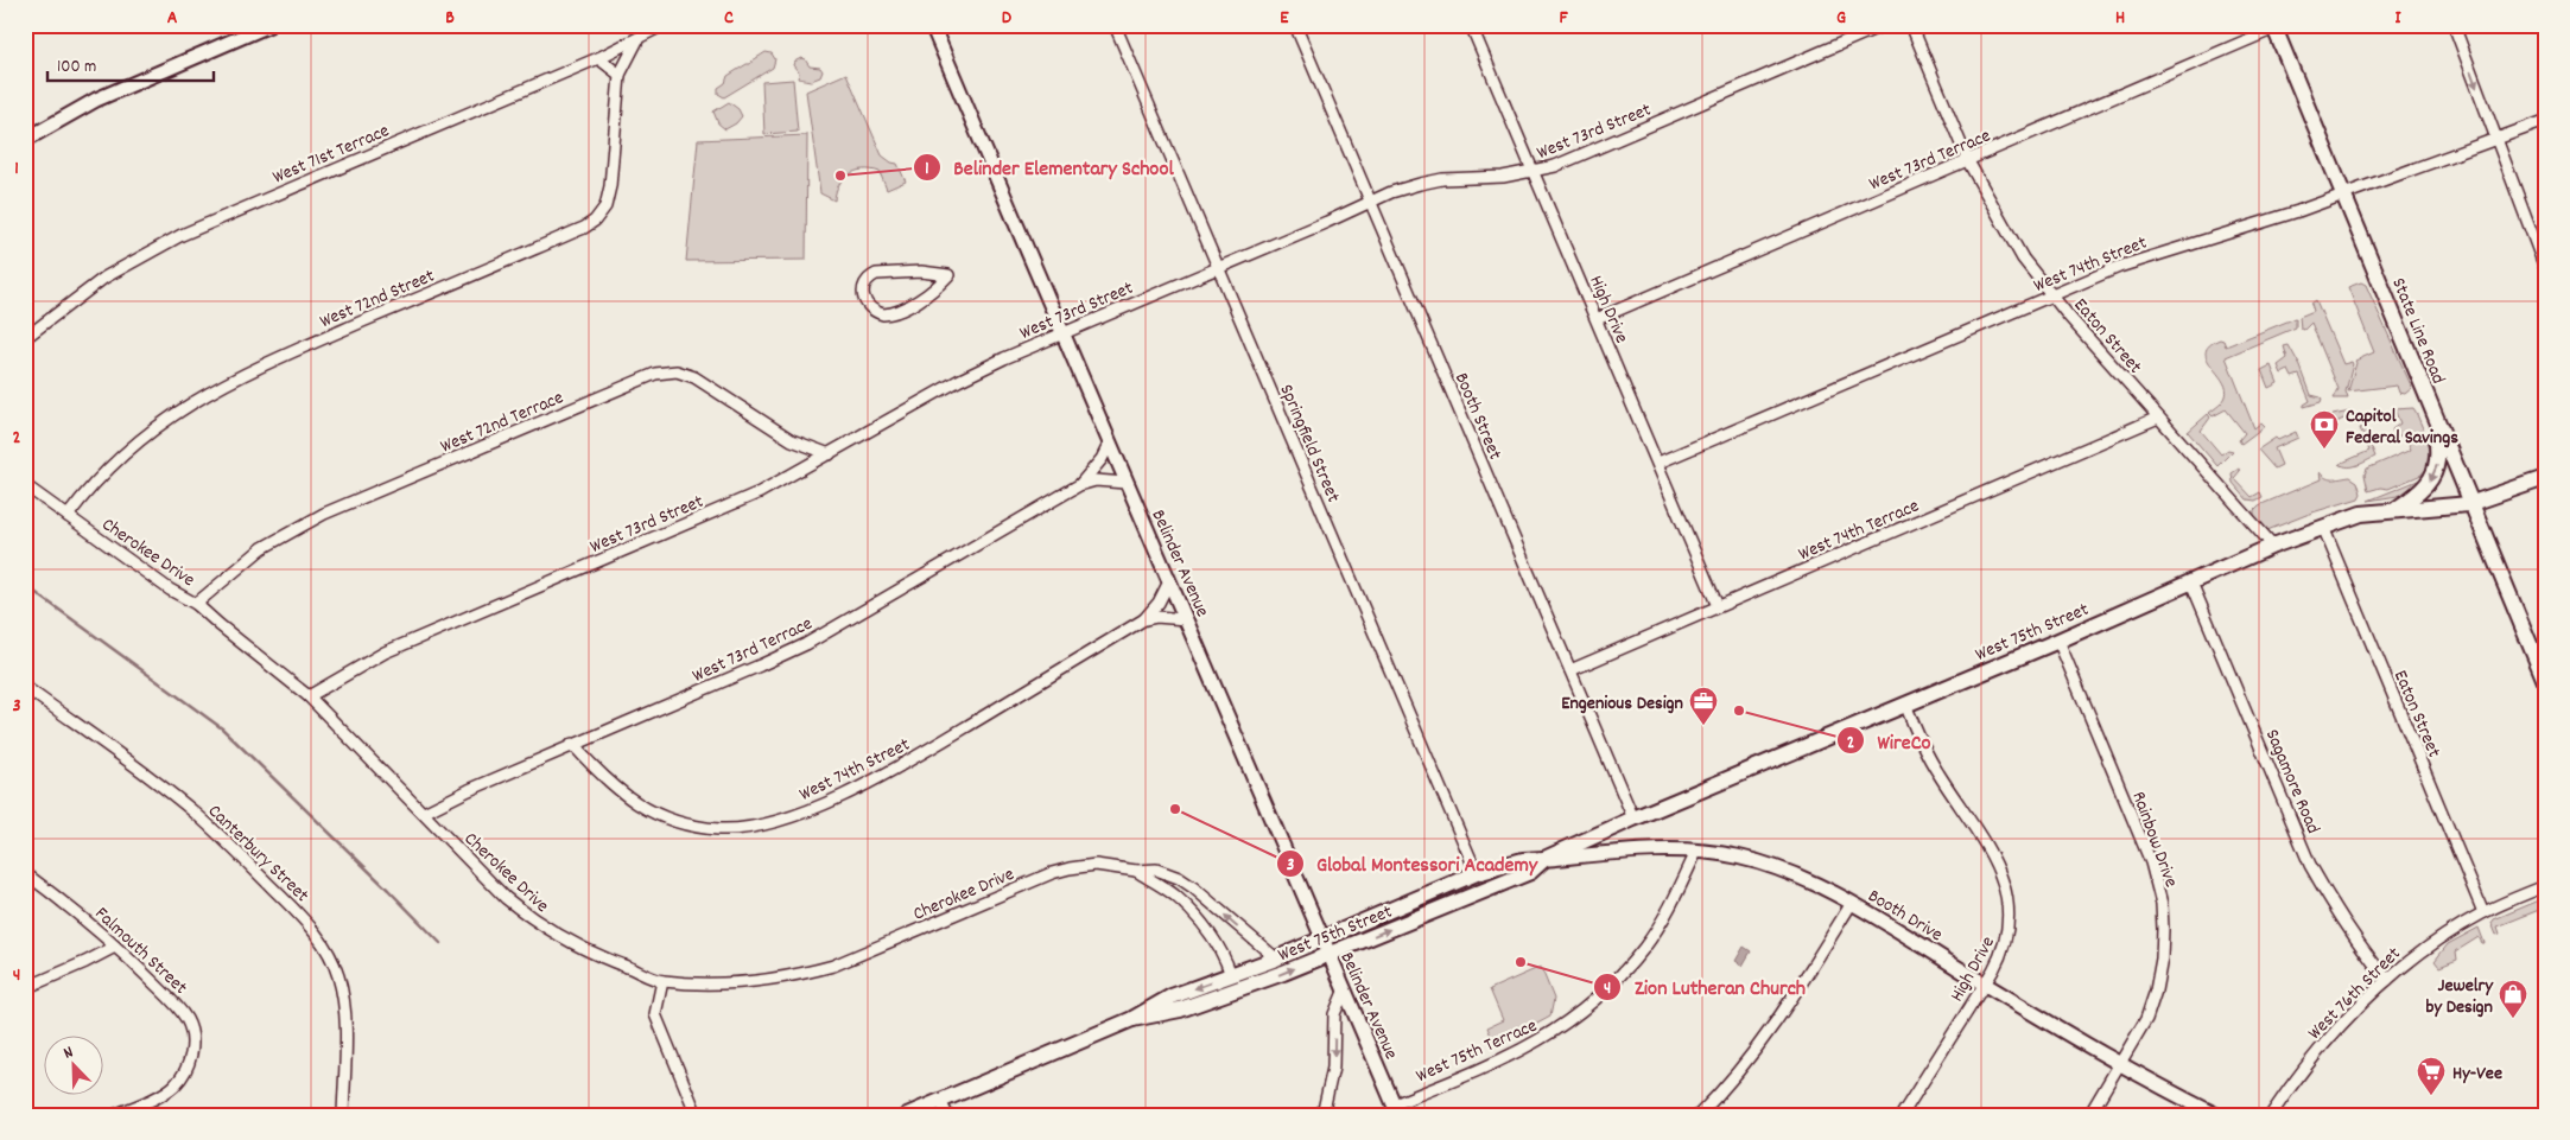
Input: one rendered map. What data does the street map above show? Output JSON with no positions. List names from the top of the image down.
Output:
{
  "streets": {
    "main road": ["State Line Road", "West 75th Street"],
    "street": [
      "West 73rd Street",
      "West 71st Terrace",
      "West 73rd Terrace",
      "West 74th Street",
      "West 72nd Street",
      "High Drive",
      "Eaton Street",
      "Booth Street",
      "West 72nd Terrace",
      "Springfield Street",
      "West 74th Terrace",
      "Cherokee Drive",
      "Belinder Avenue",
      "Sagamore Road",
      "Rainbow Drive",
      "Canterbury Street",
      "Booth Drive",
      "Falmouth Street",
      "West 76th Street",
      "West 75th Terrace"
    ]
  },
  "crossings": [
    ["West 73rd Street", "High Drive"],
    ["West 73rd Street", "Booth Street"],
    ["West 73rd Street", "West 72nd Terrace"],
    ["West 73rd Street", "Springfield Street"],
    ["West 73rd Street", "Cherokee Drive"],
    ["West 73rd Street", "Belinder Avenue"],
    ["West 71st Terrace", "West 72nd Street"],
    ["West 73rd Terrace", "West 74th Street"],
    ["West 73rd Terrace", "High Drive"],
    ["West 73rd Terrace", "State Line Road"],
    ["West 73rd Terrace", "Eaton Street"],
    ["West 73rd Terrace", "Cherokee Drive"],
    ["West 73rd Terrace", "Belinder Avenue"],
    ["West 74th Street", "High Drive"],
    ["West 74th Street", "State Line Road"],
    ["West 74th Street", "Eaton Street"],
    ["West 74th Street", "Belinder Avenue"],
    ["West 72nd Street", "Cherokee Drive"],
    ["High Drive", "West 74th Terrace"],
    ["High Drive", "West 75th Street"],
    ["High Drive", "Booth Drive"],
    ["State Line Road", "West 75th Street"],
    ["Eaton Street", "West 74th Terrace"],
    ["Eaton Street", "West 75th Street"],
    ["Eaton Street", "West 76th Street"],
    ["Booth Street", "West 74th Terrace"],
    ["Booth Street", "West 75th Street"],
    ["West 72nd Terrace", "Cherokee Drive"],
    ["Springfield Street", "West 75th Street"],
    ["Cherokee Drive", "West 75th Street"],
    ["Belinder Avenue", "West 75th Street"],
    ["Belinder Avenue", "West 75th Terrace"],
    ["West 75th Street", "Sagamore Road"],
    ["West 75th Street", "Rainbow Drive"],
    ["West 75th Street", "Booth Drive"],
    ["Sagamore Road", "West 76th Street"],
    ["Rainbow Drive", "Booth Drive"],
    ["Booth Drive", "West 75th Terrace"]
  ],
  "places": {
    "other": [
      "Belinder Elementary School",
      "WireCo",
      "Global Montessori Academy",
      "Zion Lutheran Church"
    ],
    "bank": ["Capitol Federal Savings"],
    "office": ["Engenious Design"],
    "shop": ["Jewelry by Design"],
    "supermarket": ["Hy-Vee"]
  },
  "scale_bar": "100 m",
  "north": "top left",
  "grid": {
    "columns": [
      "A",
      "B",
      "C",
      "D",
      "E",
      "F",
      "G",
      "H",
      "I"
    ],
    "rows": [
      "1",
      "2",
      "3",
      "4"
    ]
  }
}
